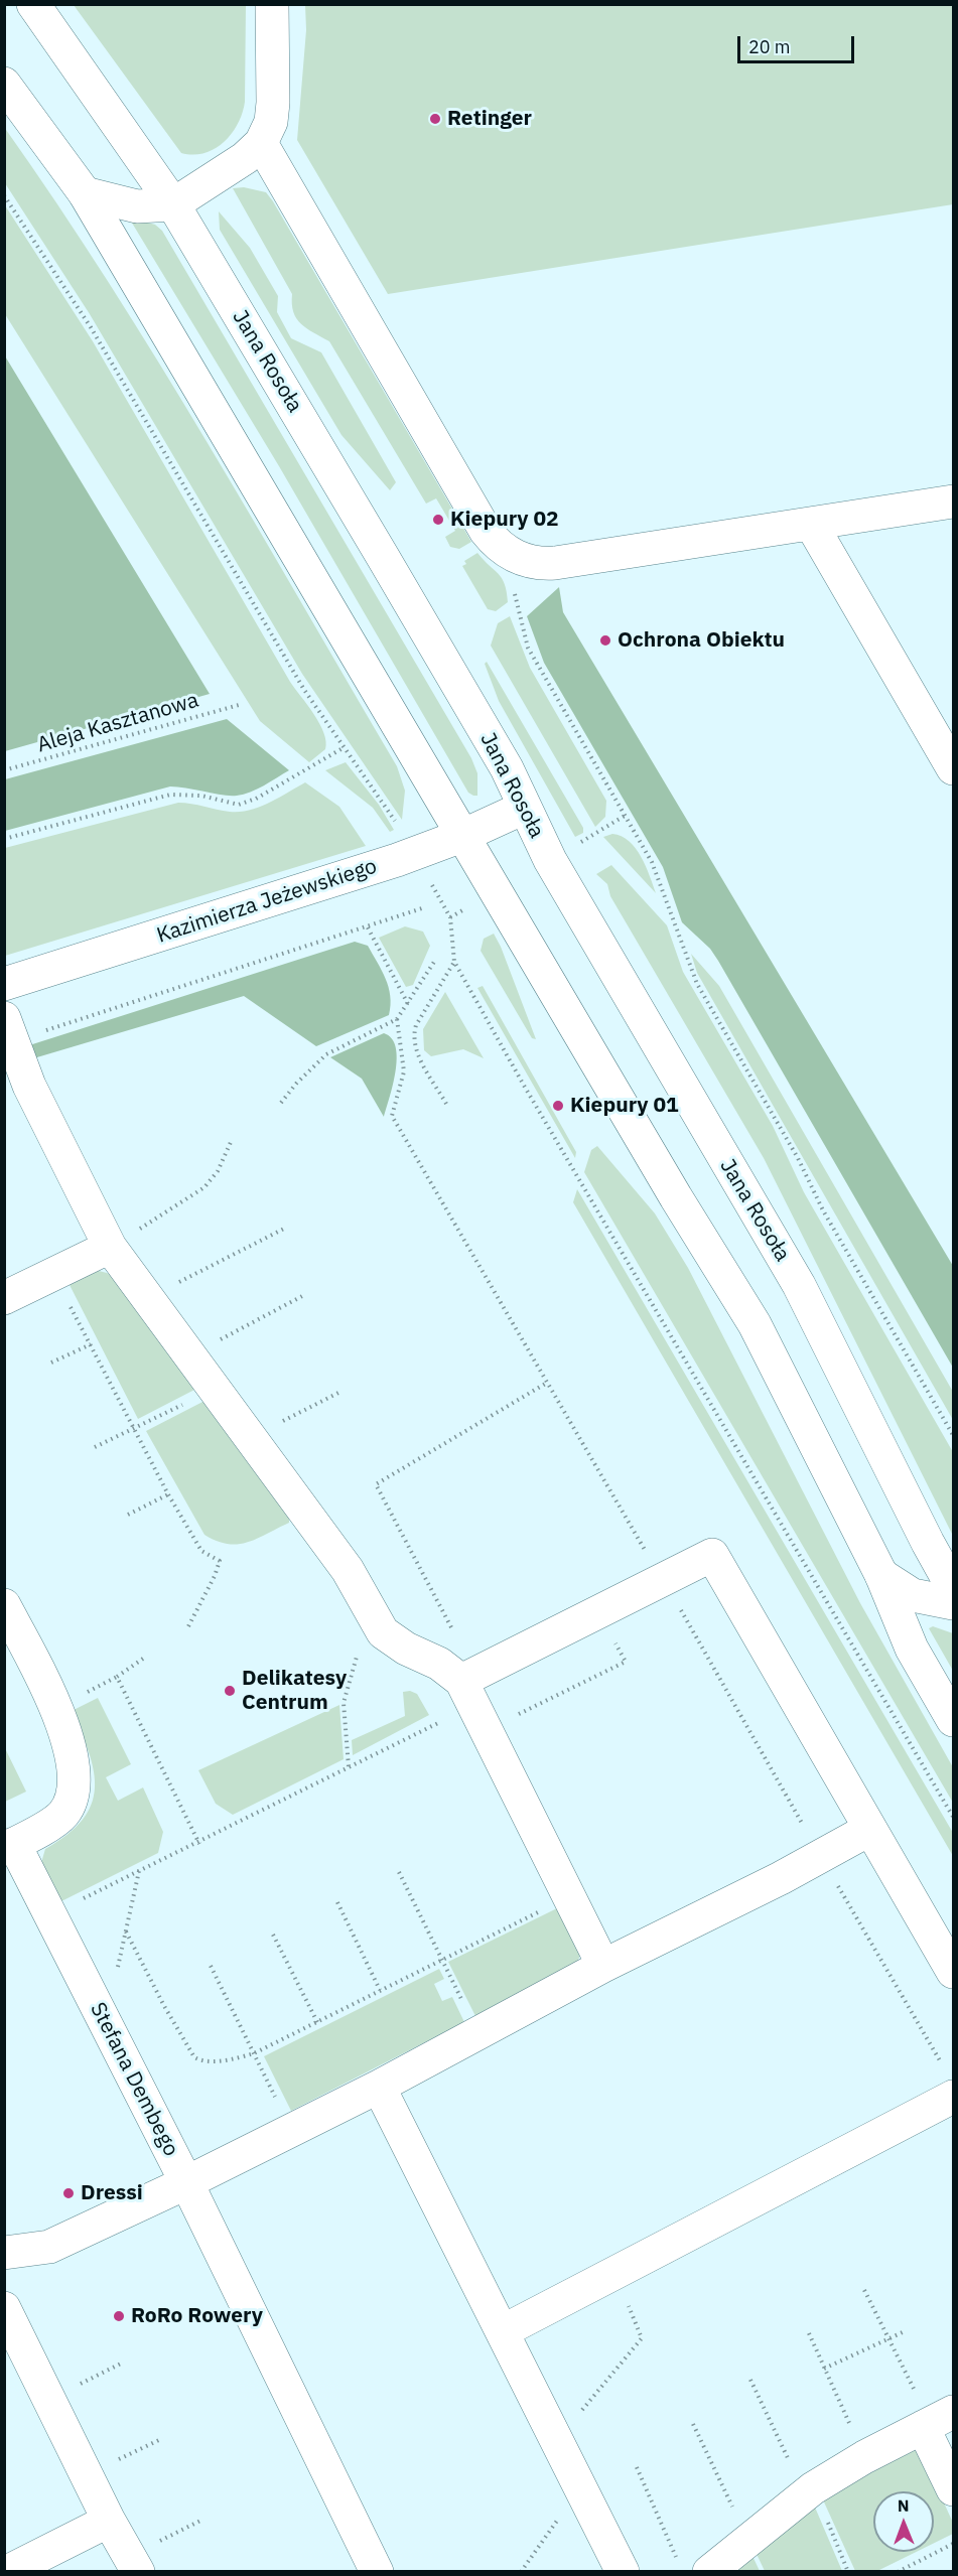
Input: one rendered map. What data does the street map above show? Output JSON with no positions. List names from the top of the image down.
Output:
{
  "streets": {
    "street": ["Jana Rosoła", "Kazimierza Jeżewskiego", "Stefana Dembego"],
    "path": ["Aleja Kasztanowa"]
  },
  "crossings": [
    ["Jana Rosoła", "Kazimierza Jeżewskiego"]
  ],
  "places": [
    "Retinger",
    "Kiepury 02",
    "Ochrona Obiektu",
    "Kiepury 01",
    "Delikatesy Centrum",
    "Dressi",
    "RoRo Rowery"
  ],
  "scale_bar": "20 m",
  "north": "top"
}
